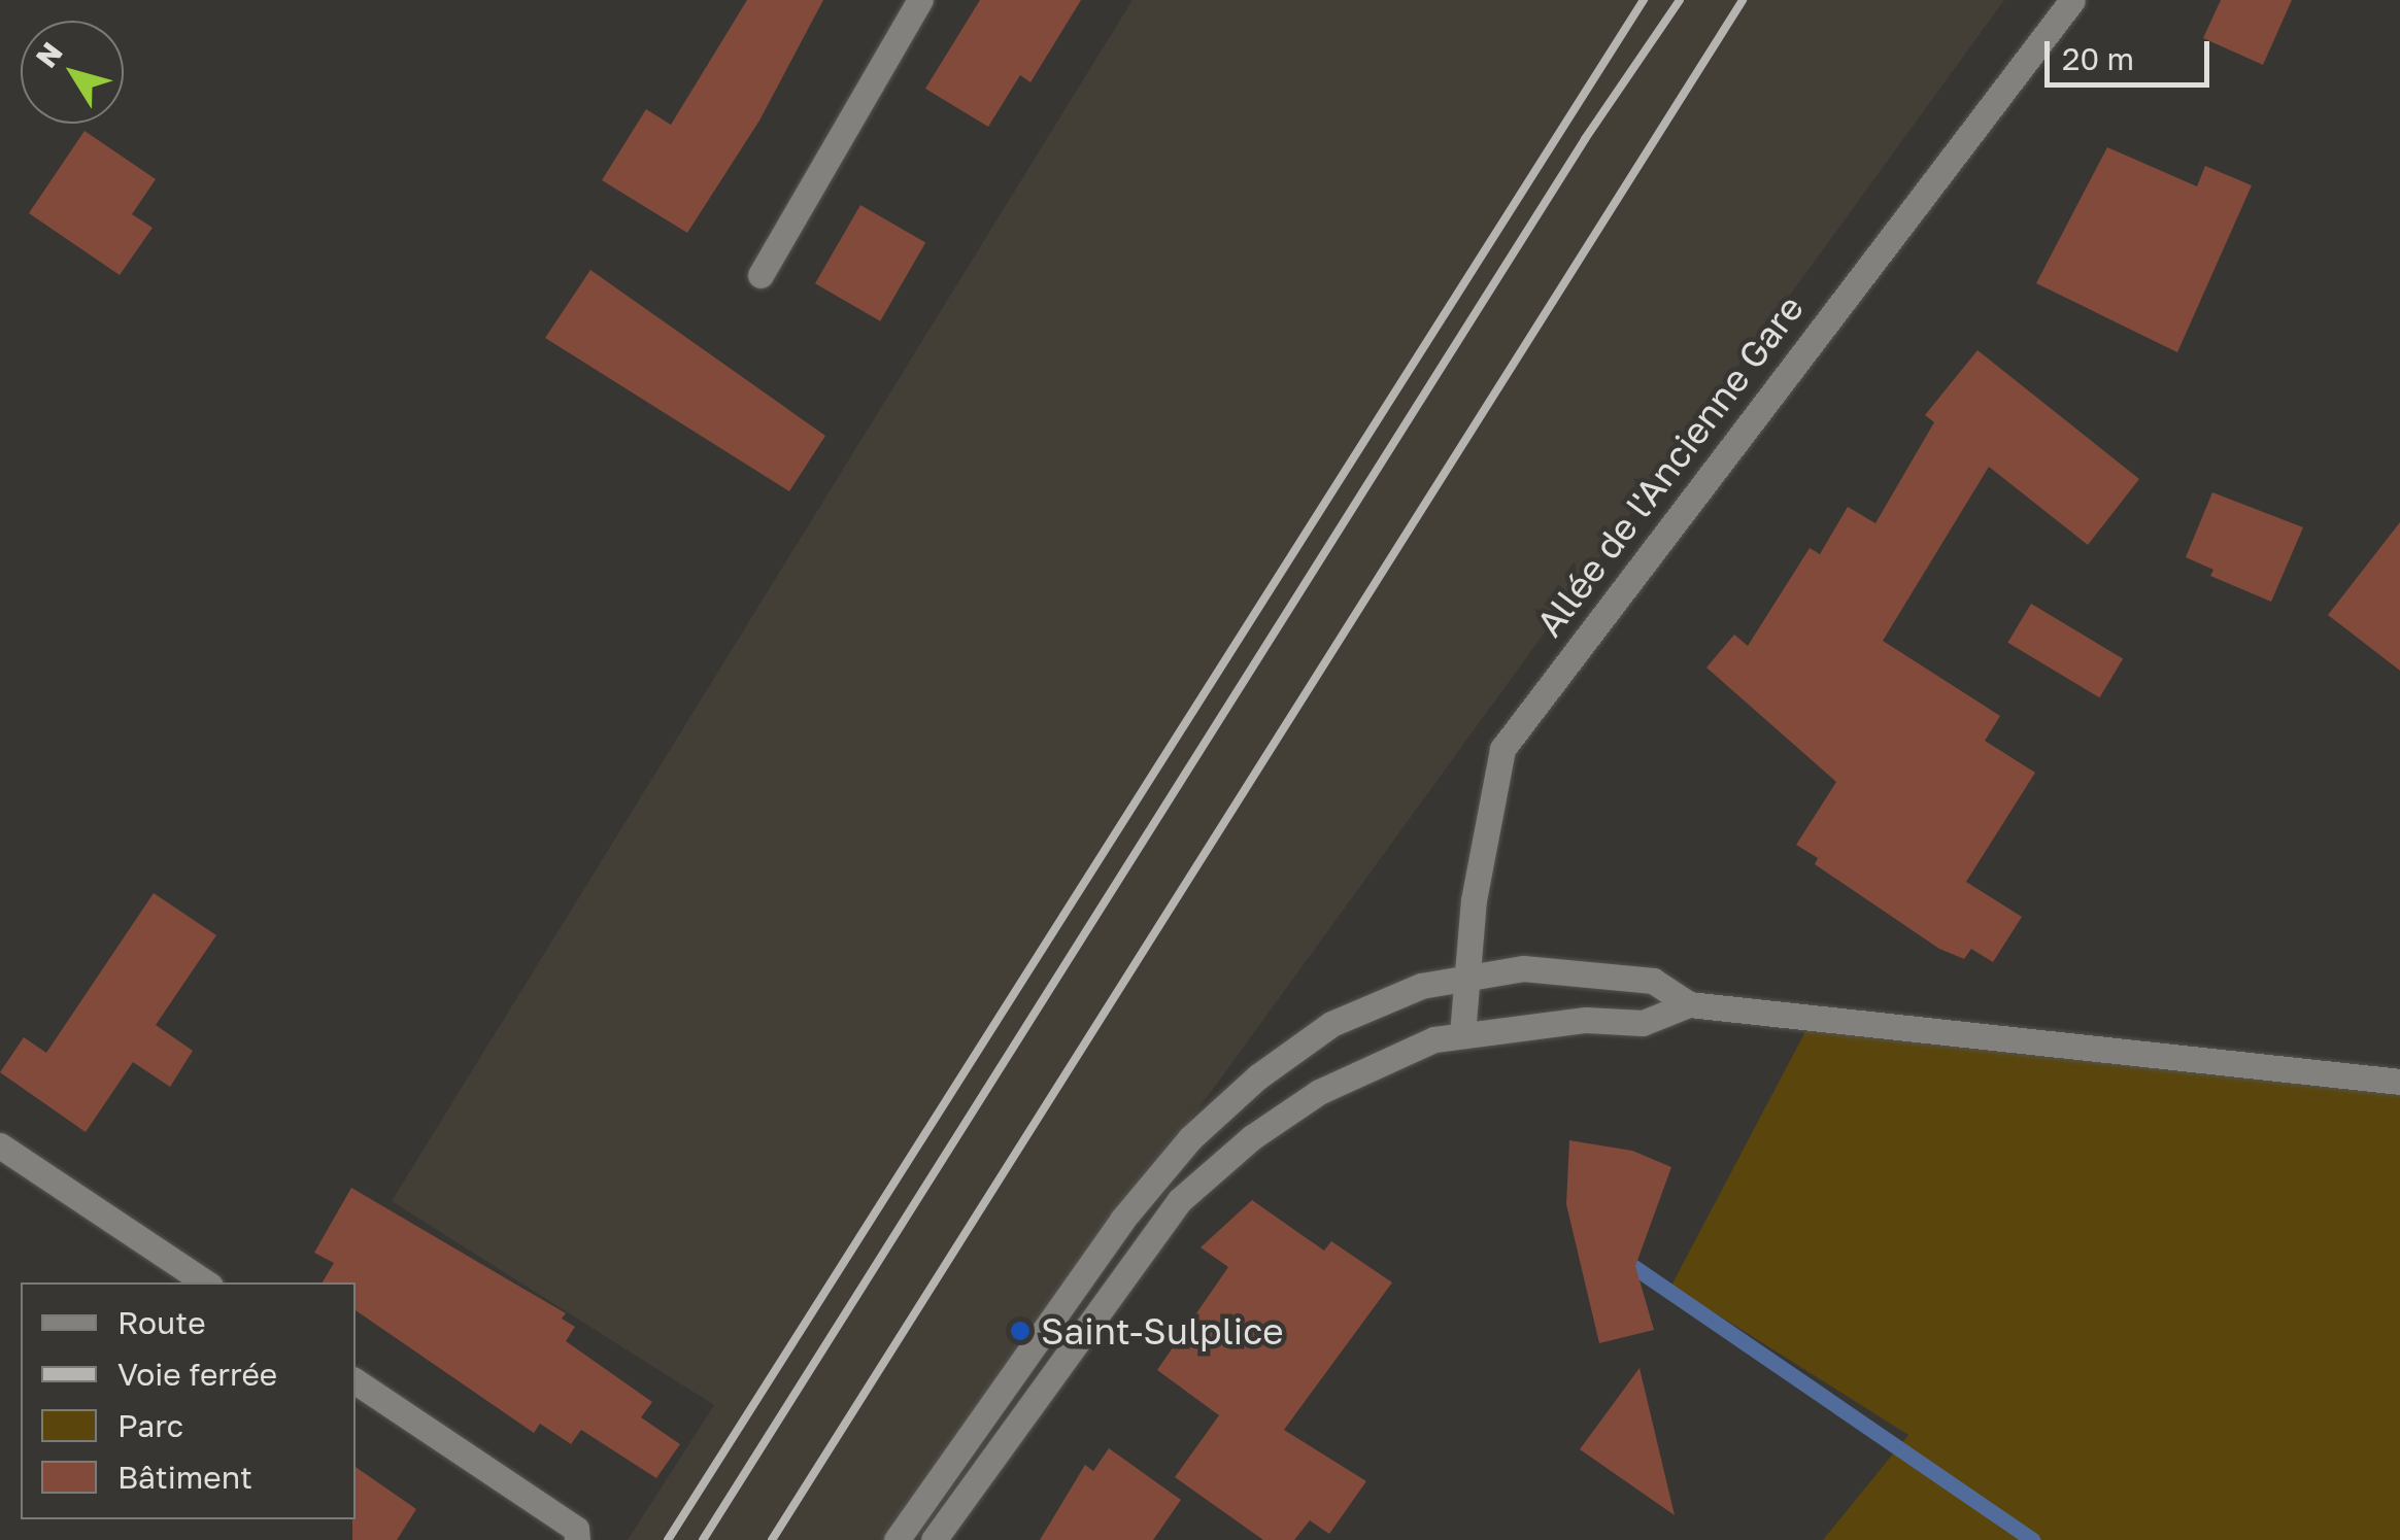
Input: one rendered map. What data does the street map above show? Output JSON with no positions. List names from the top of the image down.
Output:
{
  "streets": {
    "main road": ["Allée de l'Ancienne Gare"]
  },
  "places": ["Saint-Sulplice"],
  "legend": [
    "Route",
    "Voie ferrée",
    "Parc",
    "Bâtiment"
  ],
  "scale_bar": "20 m",
  "north": "top left"
}
